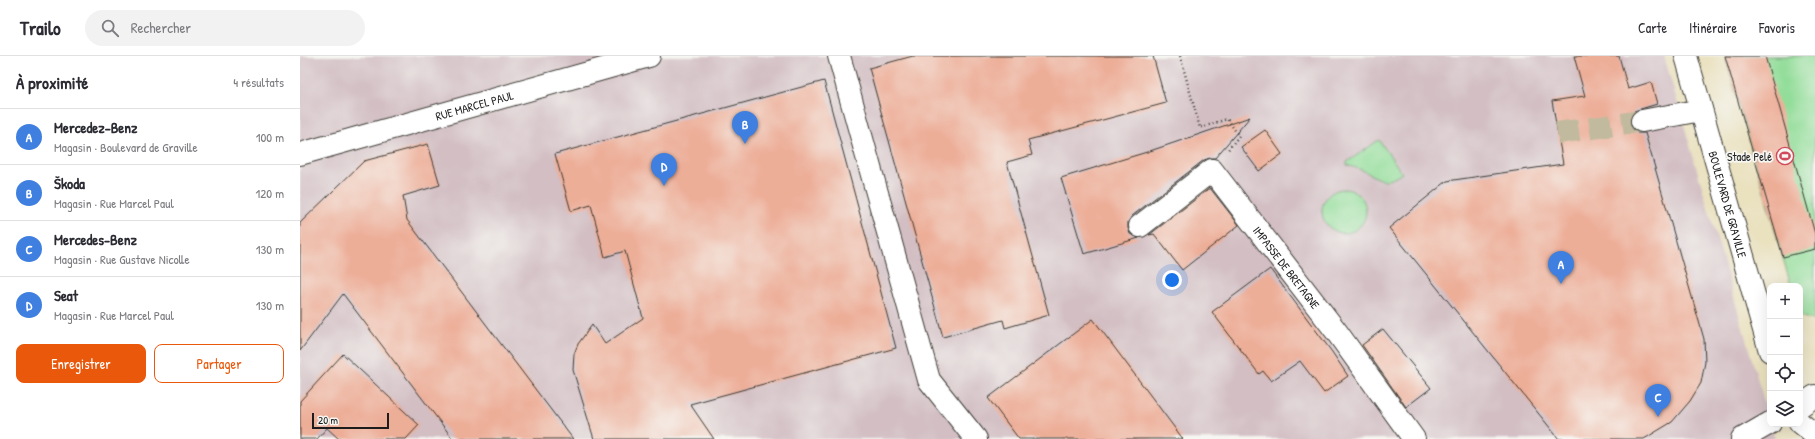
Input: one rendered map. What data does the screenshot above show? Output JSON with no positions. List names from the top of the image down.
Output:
{
  "streets": {
    "street": ["RUE MARCEL PAUL", "BOULEVARD DE GRAVILLE", "IMPASSE DE BRETAGNE"]
  },
  "places": {
    "sports": ["Stade Pelé"]
  },
  "scale_bar": "20 m",
  "page": {
    "header": "Trailo",
    "search": "Rechercher",
    "nav": ["Carte", "Itinéraire", "Favoris"],
    "heading": ["À proximité", "4 résultats"],
    "list": [
      {
        "mark": "A",
        "name": "Mercedez-Benz",
        "note": "Magasin · Boulevard de Graville",
        "value": "100 m"
      },
      {
        "mark": "B",
        "name": "Škoda",
        "note": "Magasin · Rue Marcel Paul",
        "value": "120 m"
      },
      {
        "mark": "C",
        "name": "Mercedes-Benz",
        "note": "Magasin · Rue Gustave Nicolle",
        "value": "130 m"
      },
      {
        "mark": "D",
        "name": "Seat",
        "note": "Magasin · Rue Marcel Paul",
        "value": "130 m"
      }
    ],
    "pins": [
      "B",
      "D",
      "A",
      "C"
    ],
    "map_buttons": ["+", "−"],
    "buttons": ["Enregistrer", "Partager"],
    "scale": "20 m"
  }
}
